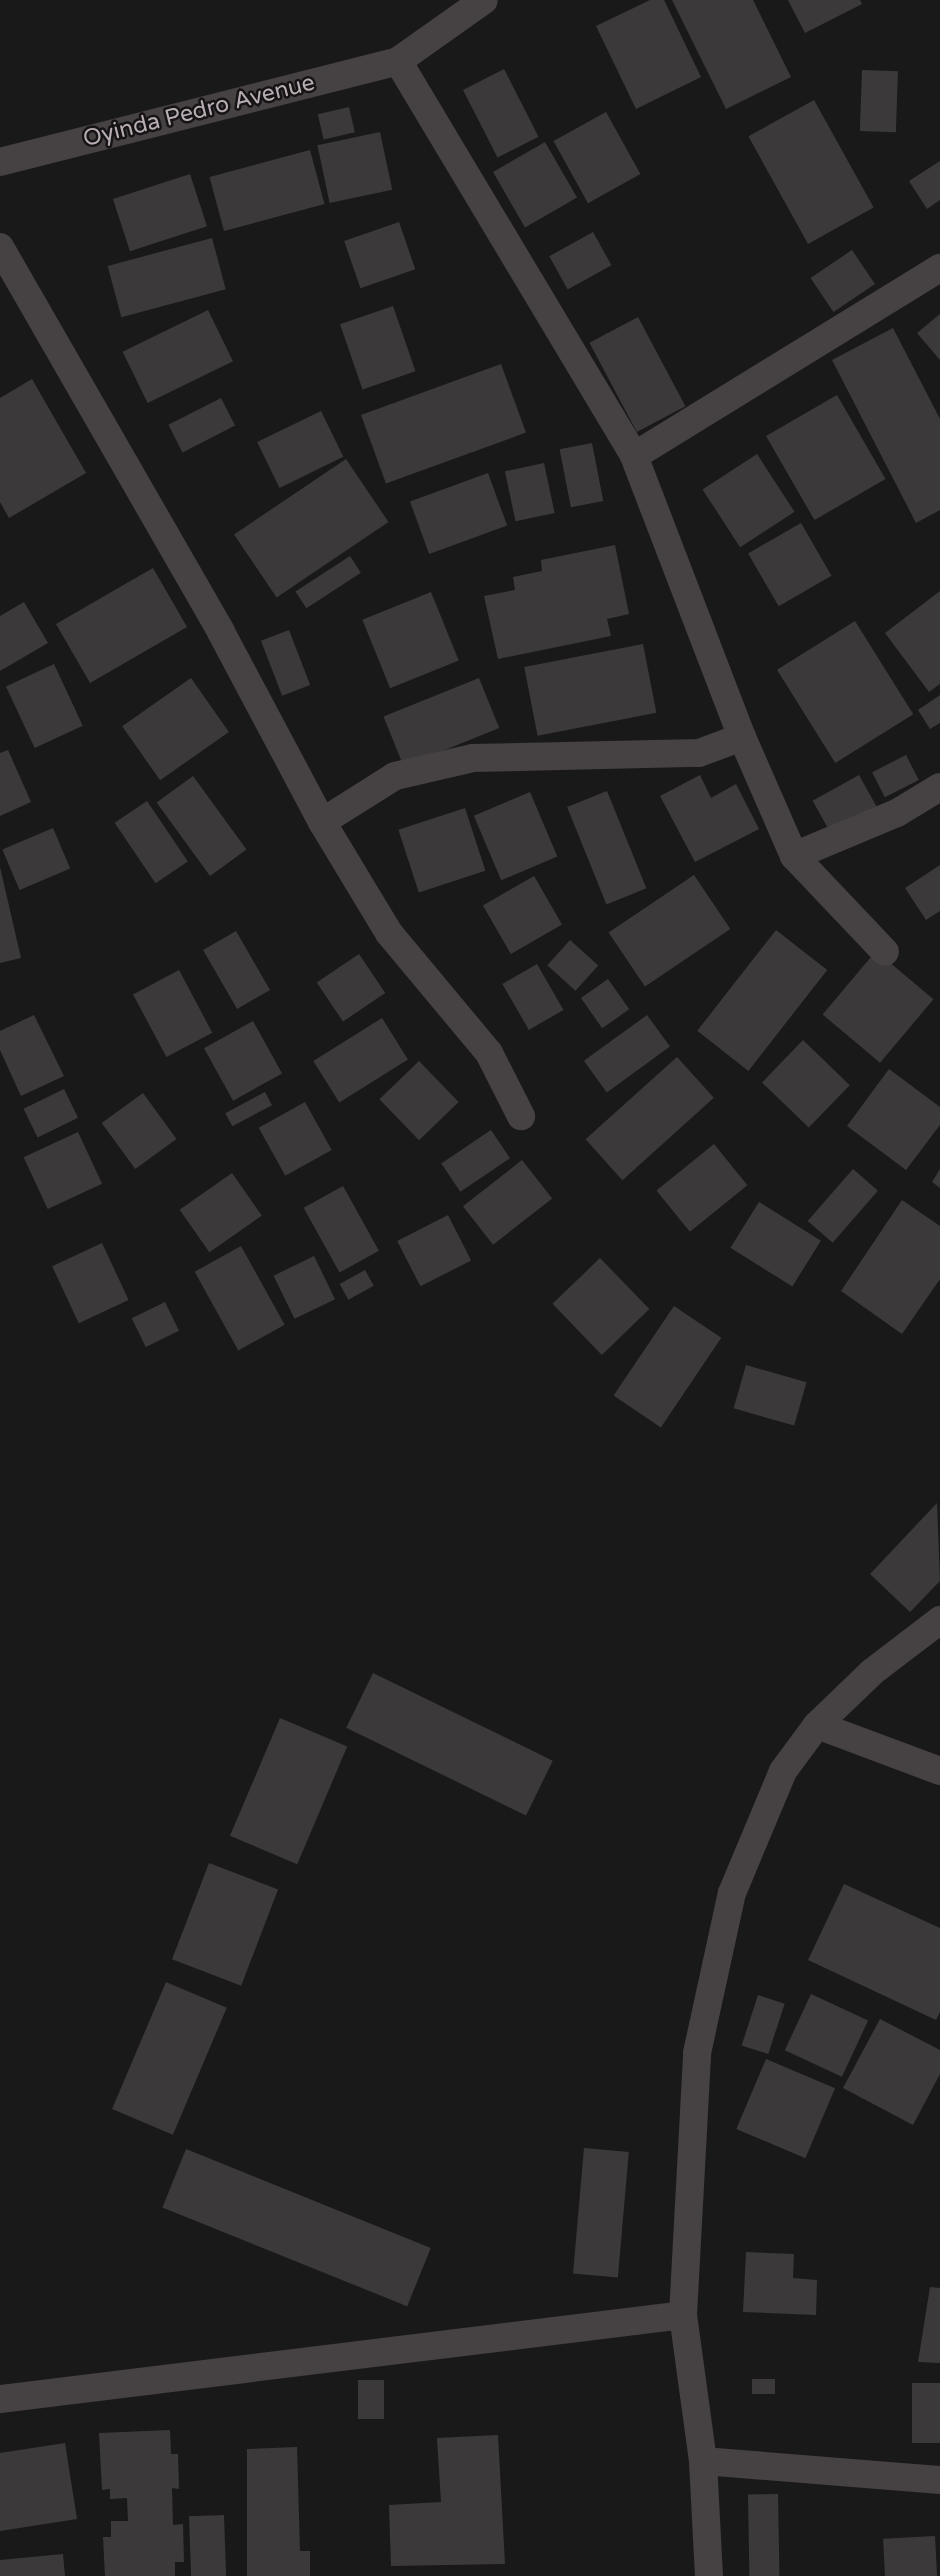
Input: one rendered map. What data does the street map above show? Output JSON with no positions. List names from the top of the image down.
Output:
{
  "streets": {
    "street": ["Oyinda Pedro Avenue"]
  }
}
